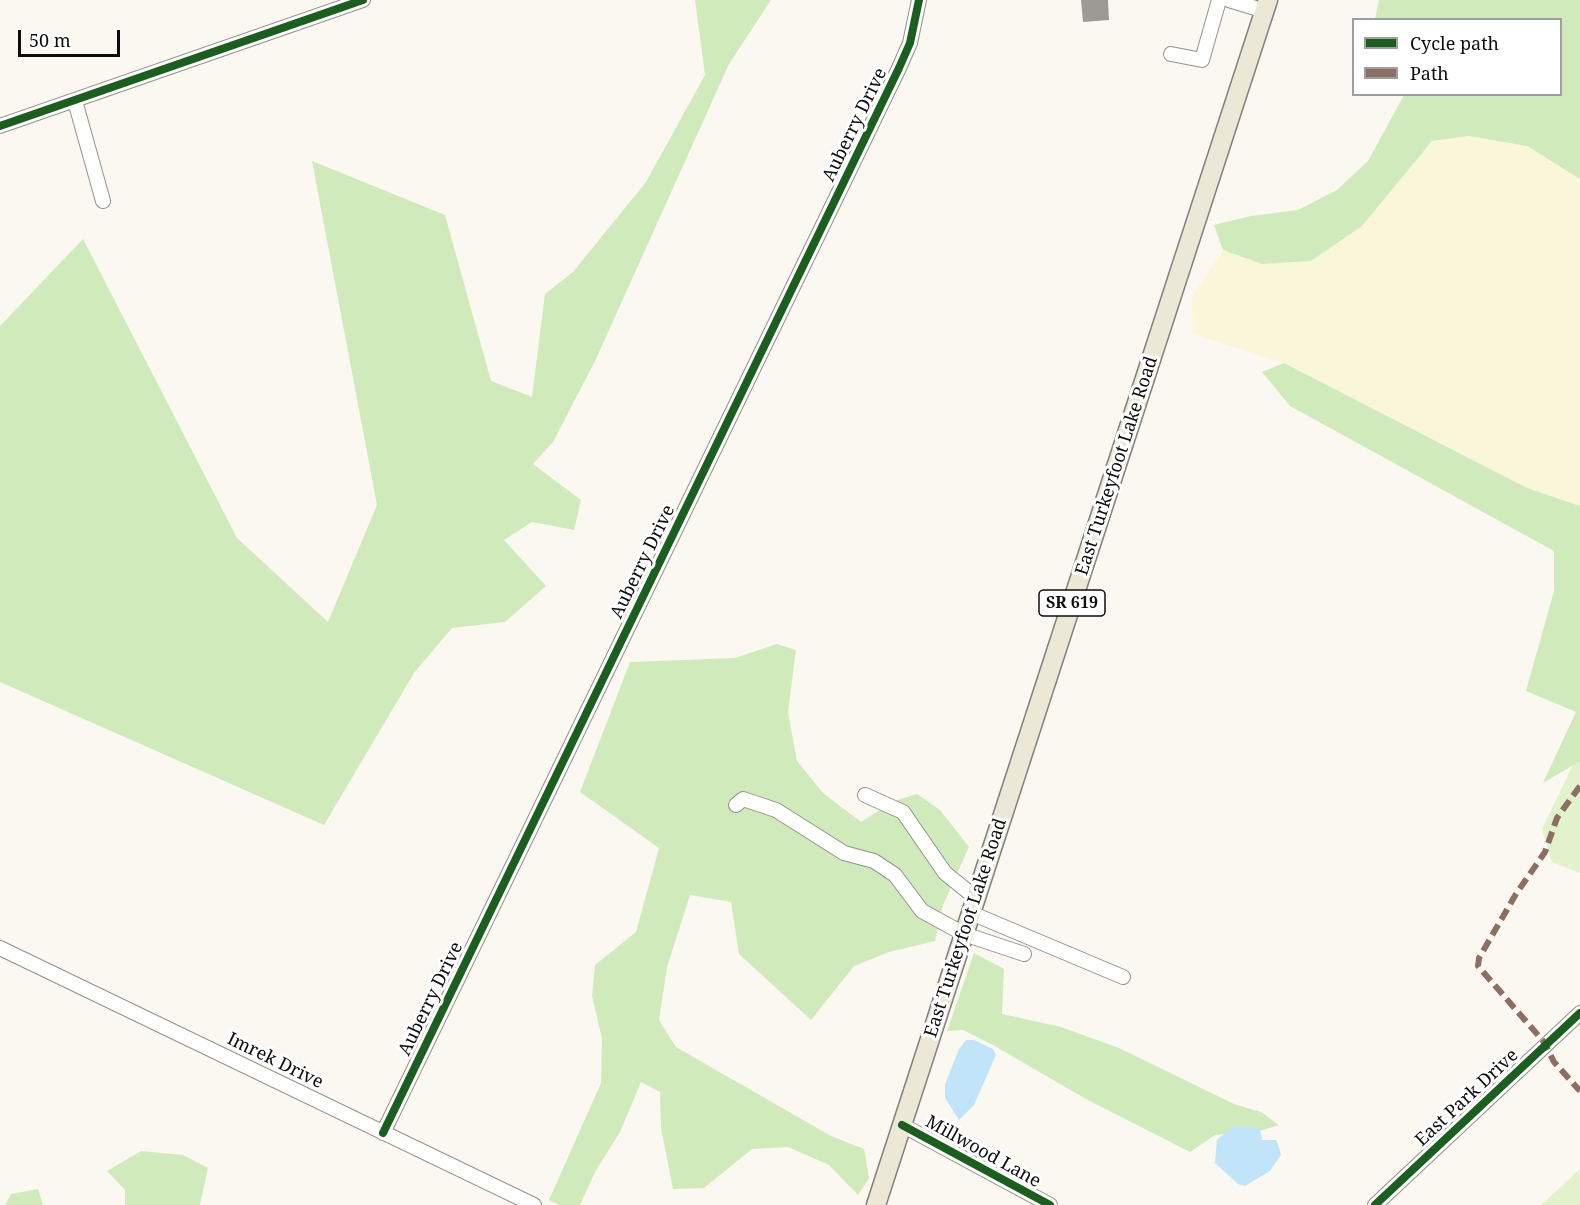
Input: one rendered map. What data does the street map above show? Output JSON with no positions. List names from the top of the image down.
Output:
{
  "streets": {
    "main road": ["East Turkeyfoot Lake Road", "SR 619"],
    "street": [
      "Auberry Drive",
      "Imrek Drive",
      "East Park Drive",
      "Millwood Lane"
    ]
  },
  "crossings": [
    ["Auberry Drive", "Imrek Drive"],
    ["East Turkeyfoot Lake Road", "Millwood Lane"]
  ],
  "legend": ["Cycle path", "Path"],
  "scale_bar": "50 m"
}
